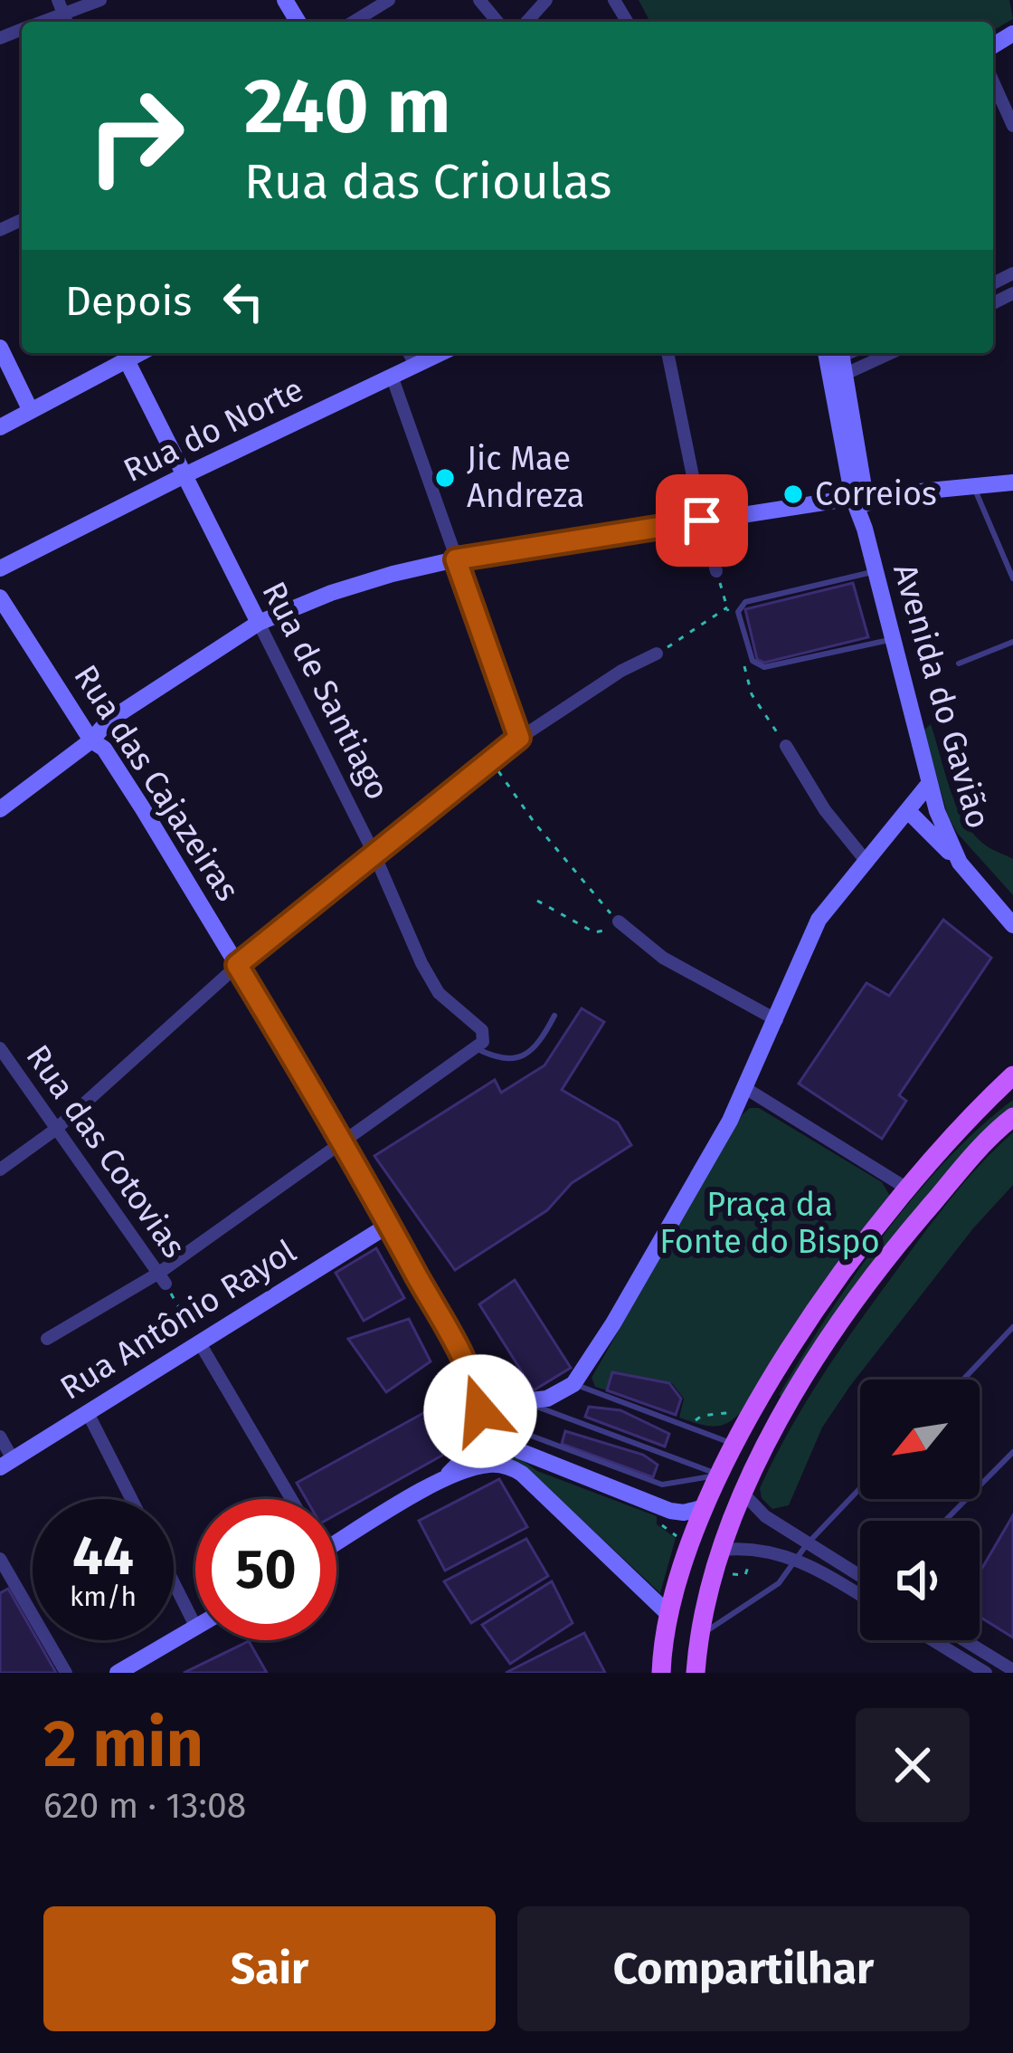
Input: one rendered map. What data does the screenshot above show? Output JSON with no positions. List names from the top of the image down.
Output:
{
  "streets": {
    "street": [
      "Rua do Norte",
      "Rua de Santiago",
      "Avenida do Gavião",
      "Rua das Cajazeiras",
      "Rua das Cotovias",
      "Rua Antônio Rayol"
    ]
  },
  "crossings": [
    ["Rua do Norte", "Rua de Santiago"],
    ["Rua das Cajazeiras", "Rua Antônio Rayol"],
    ["Rua das Cotovias", "Rua Antônio Rayol"]
  ],
  "parks": ["Praça da Fonte do Bispo"],
  "places": ["Jic Mae Andreza", "Correios"],
  "north": "bottom left",
  "page": {
    "turn": ["240 m", "Rua das Crioulas"],
    "then": "Depois",
    "speed": "44 km/h",
    "limit": "50",
    "heading": ["2 min", "620 m · 13:08"],
    "buttons": ["Sair", "Compartilhar"]
  }
}
